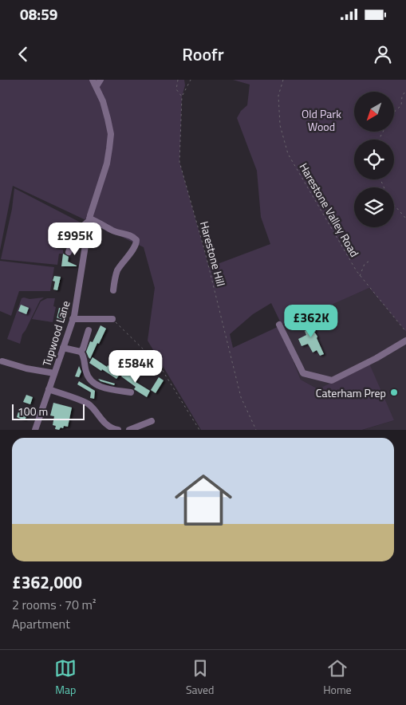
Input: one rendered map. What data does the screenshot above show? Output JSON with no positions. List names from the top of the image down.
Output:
{
  "streets": {
    "street": ["Tupwood Lane"],
    "path": ["Harestone Valley Road", "Harestone Hill"]
  },
  "parks": ["Old Park Wood"],
  "places": ["Caterham Prep"],
  "scale_bar": "100 m",
  "north": "bottom left",
  "page": {
    "status": "08:59",
    "header": "Roofr",
    "price": ["£995K", "£362K", "£584K"],
    "scale": "100 m",
    "list": [
      {
        "name": "£362,000",
        "note": "2 rooms · 70 m² · Apartment"
      }
    ],
    "tabs": ["Map", "Saved", "Home"]
  }
}
